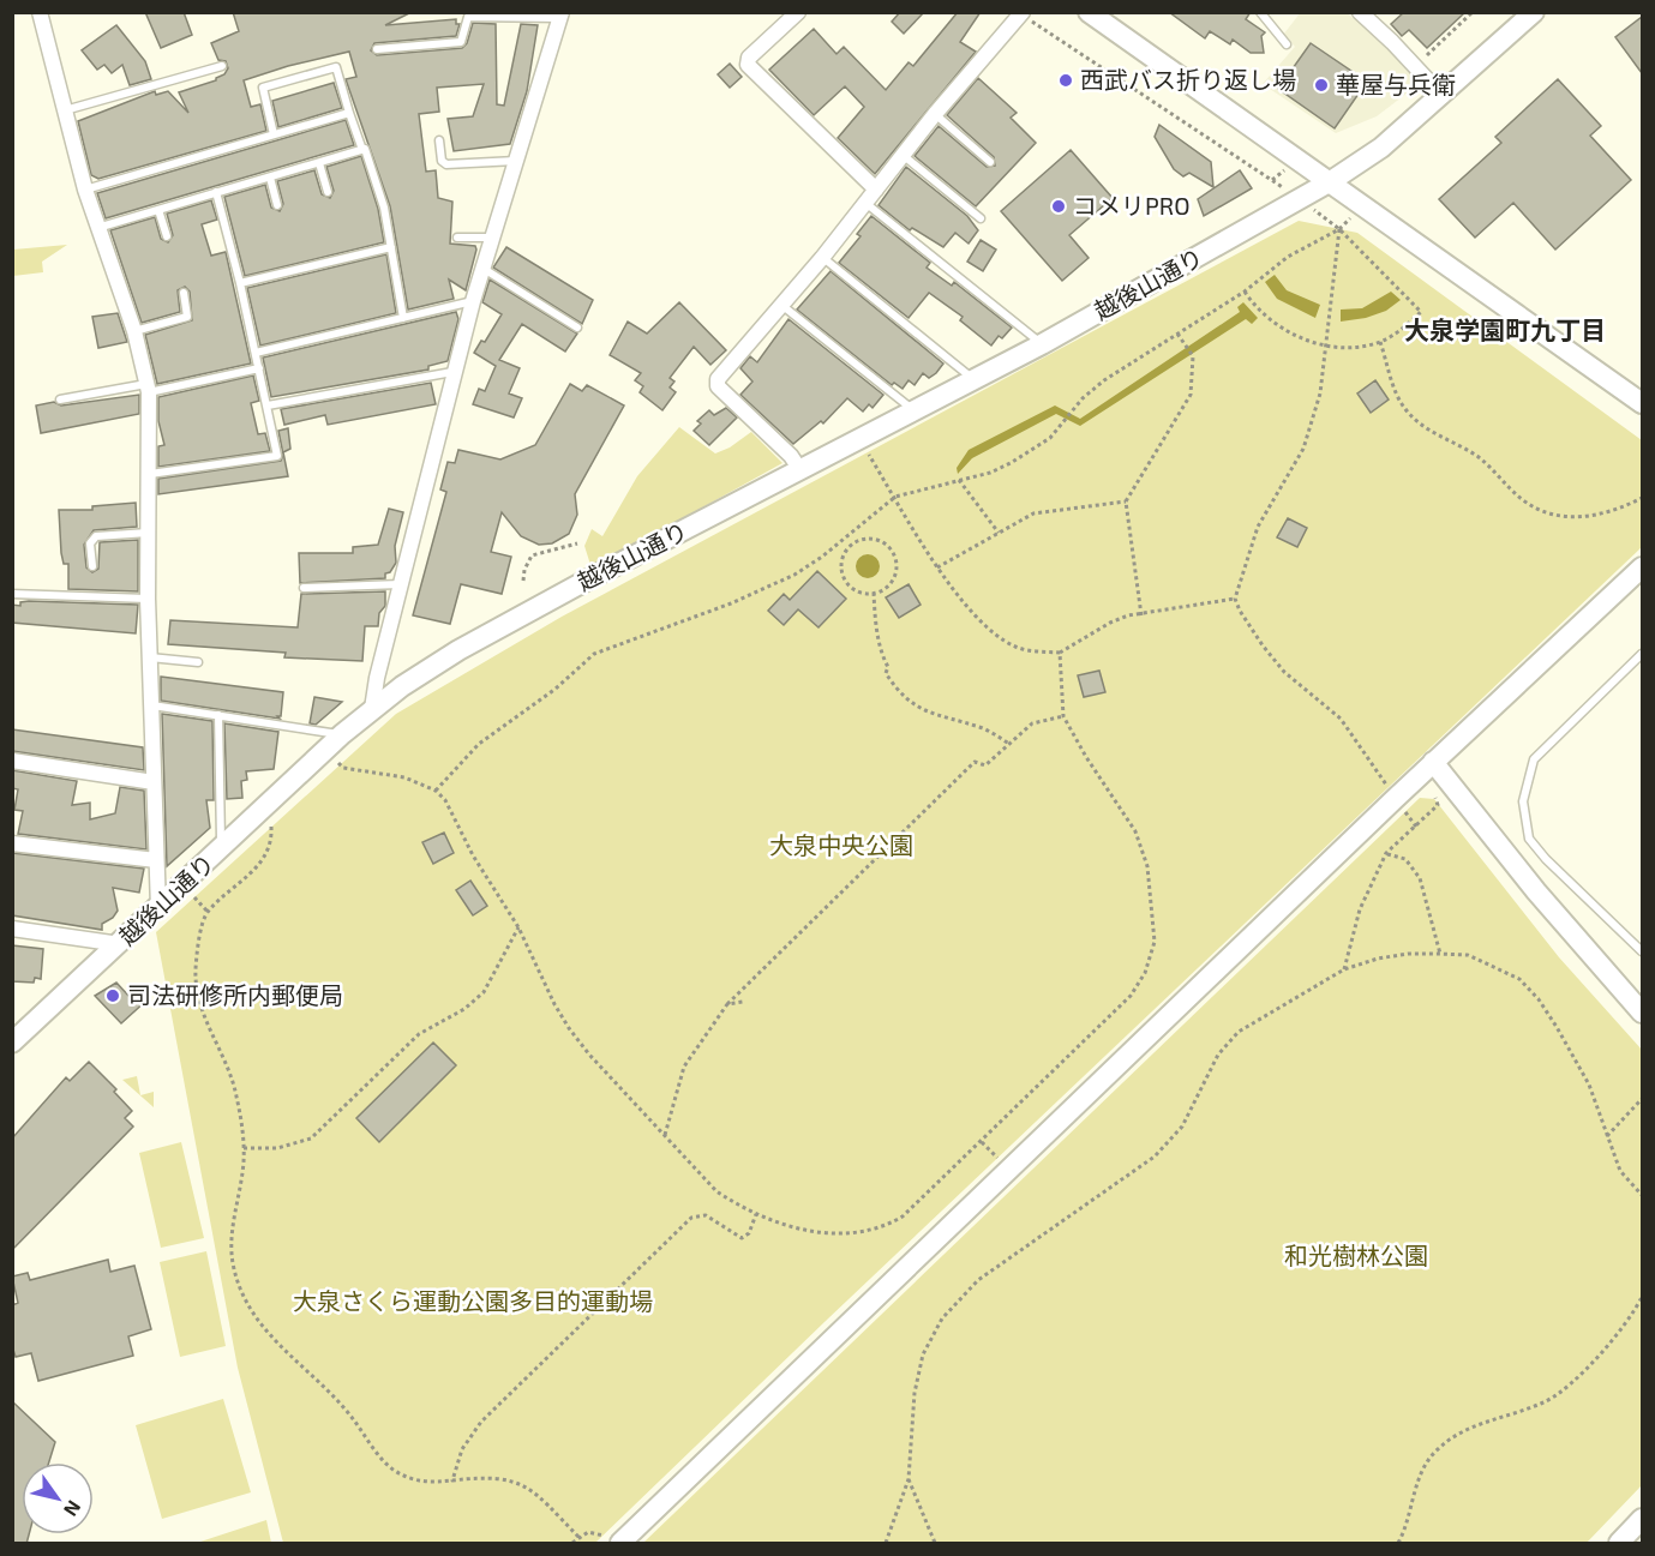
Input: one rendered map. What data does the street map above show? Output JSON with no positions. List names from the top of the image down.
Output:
{
  "streets": {
    "street": ["越後山通り"]
  },
  "districts": ["大泉学園町九丁目"],
  "parks": ["大泉中央公園", "和光樹林公園", "大泉さくら運動公園多目的運動場"],
  "places": [
    "西武バス折り返し場",
    "華屋与兵衛",
    "コメリPRO",
    "司法研修所内郵便局"
  ],
  "north": "bottom right"
}
